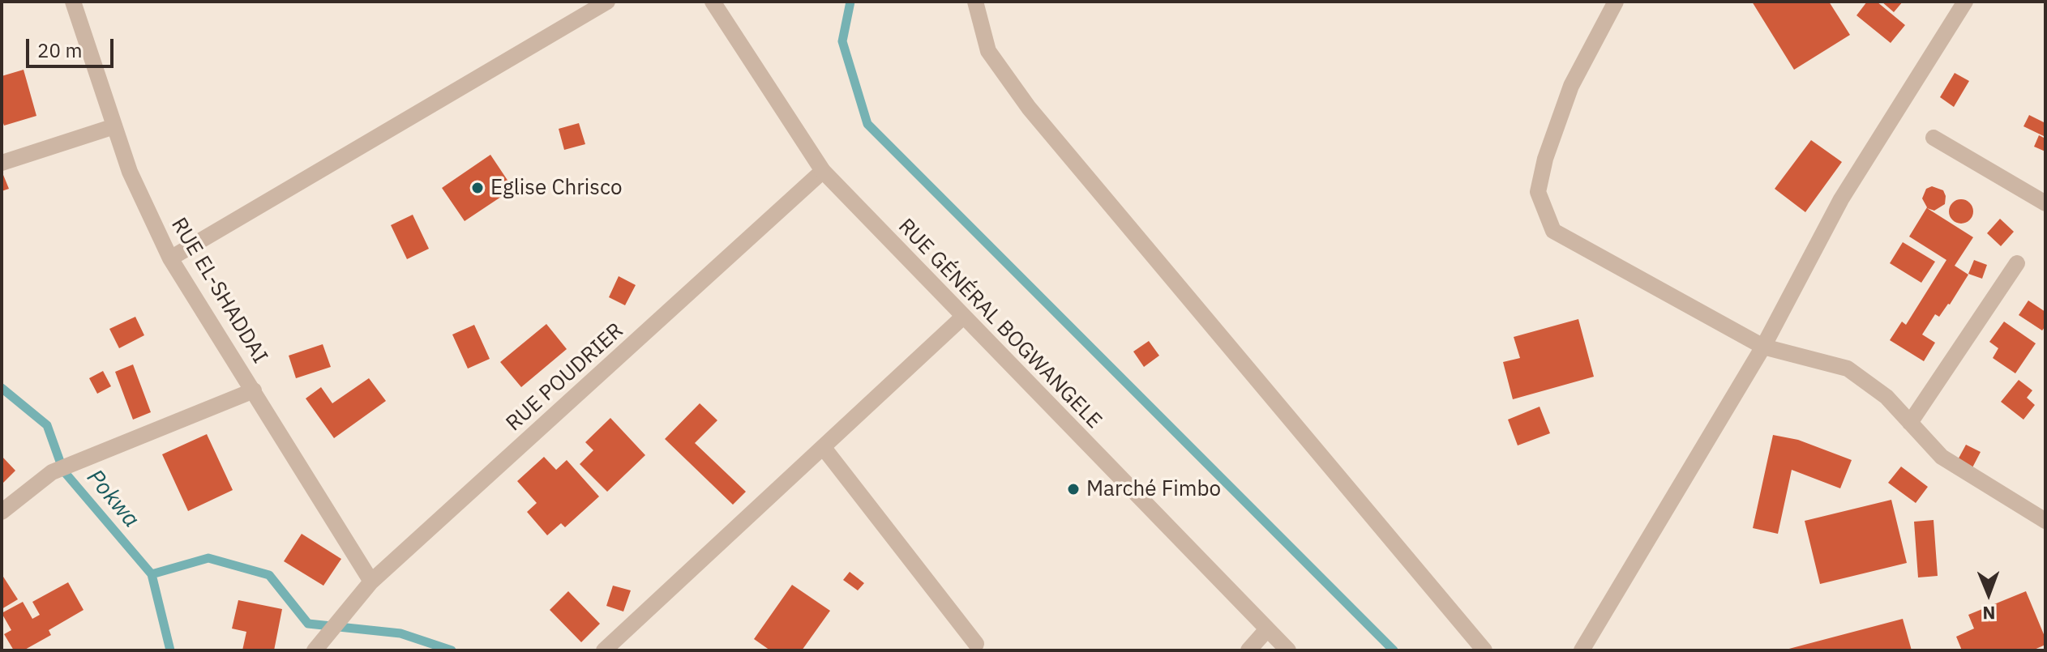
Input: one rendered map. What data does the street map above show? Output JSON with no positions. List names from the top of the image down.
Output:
{
  "streets": {
    "street": ["RUE EL-SHADDAI", "RUE GÉNÉRAL BOGWANGELE", "RUE POUDRIER"]
  },
  "crossings": [
    ["RUE EL-SHADDAI", "RUE POUDRIER"],
    ["RUE GÉNÉRAL BOGWANGELE", "RUE POUDRIER"]
  ],
  "water": ["Pokwa"],
  "places": ["Eglise Chrisco", "Marché Fimbo"],
  "scale_bar": "20 m",
  "north": "bottom"
}
